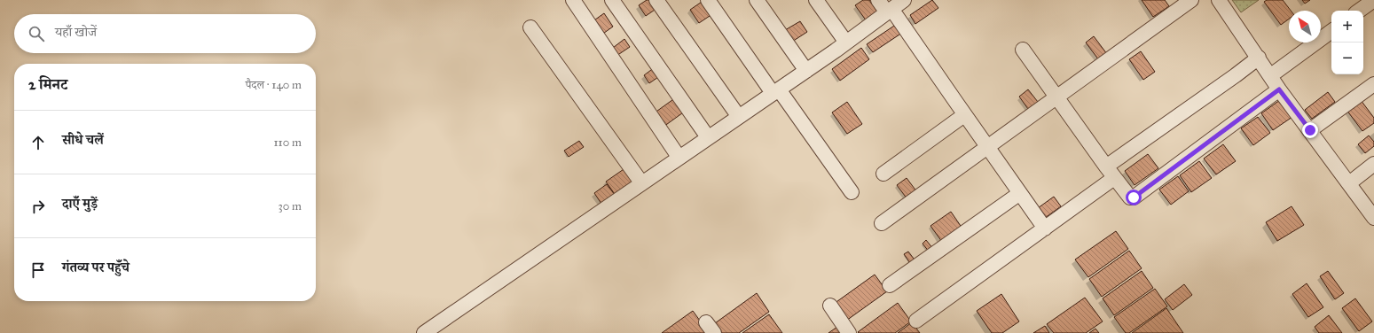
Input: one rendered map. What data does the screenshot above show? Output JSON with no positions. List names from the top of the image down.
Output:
{
  "north": "top left",
  "page": {
    "map_buttons": ["+", "−"],
    "search": "यहाँ खोजें",
    "heading": ["2 मिनट", "पैदल · 140 m"],
    "list": [
      ["सीधे चलें", "110 m"],
      ["दाएँ मुड़ें", "30 m"],
      "गंतव्य पर पहुँचे"
    ]
  }
}
